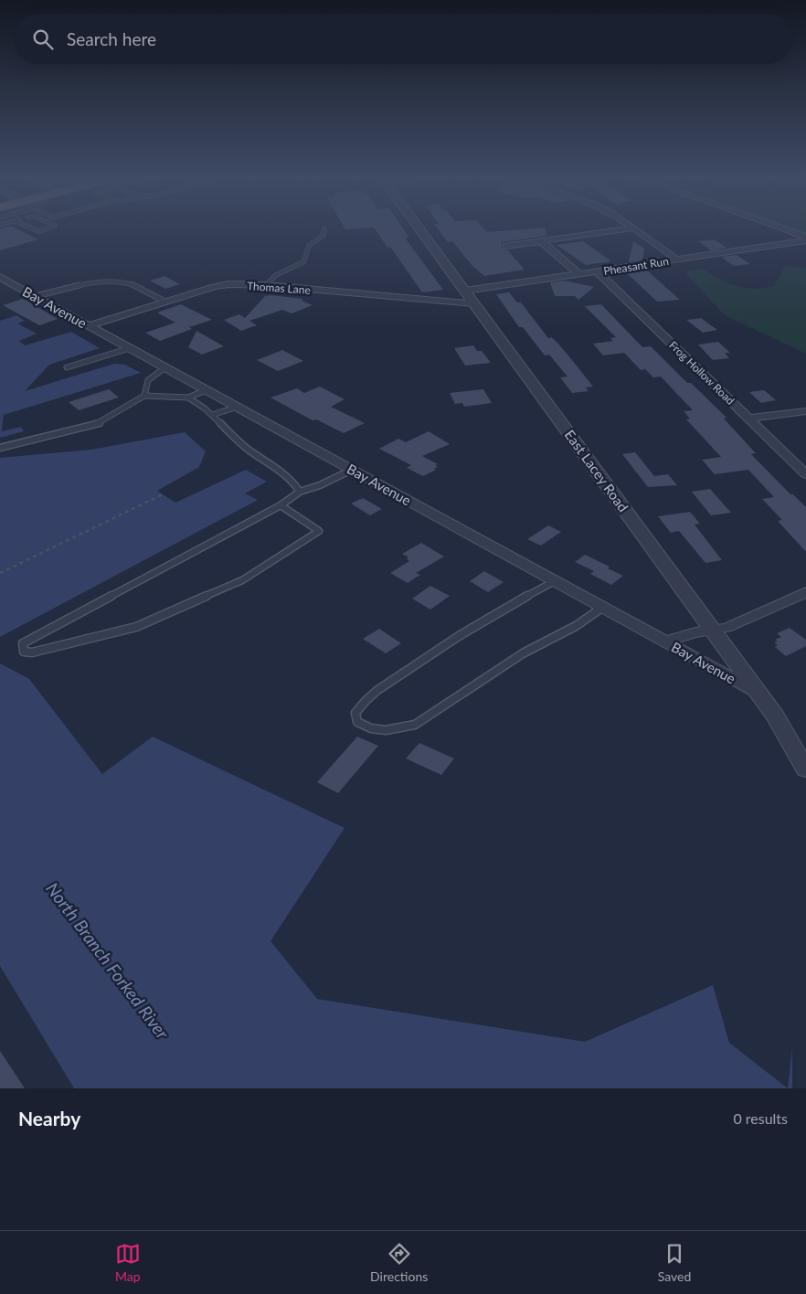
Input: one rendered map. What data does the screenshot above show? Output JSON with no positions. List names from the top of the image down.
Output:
{
  "streets": {
    "street": [
      "Pheasant Run",
      "Thomas Lane",
      "Bay Avenue",
      "Frog Hollow Road",
      "East Lacey Road"
    ]
  },
  "crossings": [
    ["Pheasant Run", "Frog Hollow Road"],
    ["Pheasant Run", "East Lacey Road"],
    ["Thomas Lane", "Bay Avenue"],
    ["Thomas Lane", "East Lacey Road"],
    ["Bay Avenue", "East Lacey Road"]
  ],
  "water": ["North Branch Forked River"],
  "page": {
    "search": "Search here",
    "heading": ["Nearby", "0 results"],
    "nav": ["Map", "Directions", "Saved"]
  }
}
